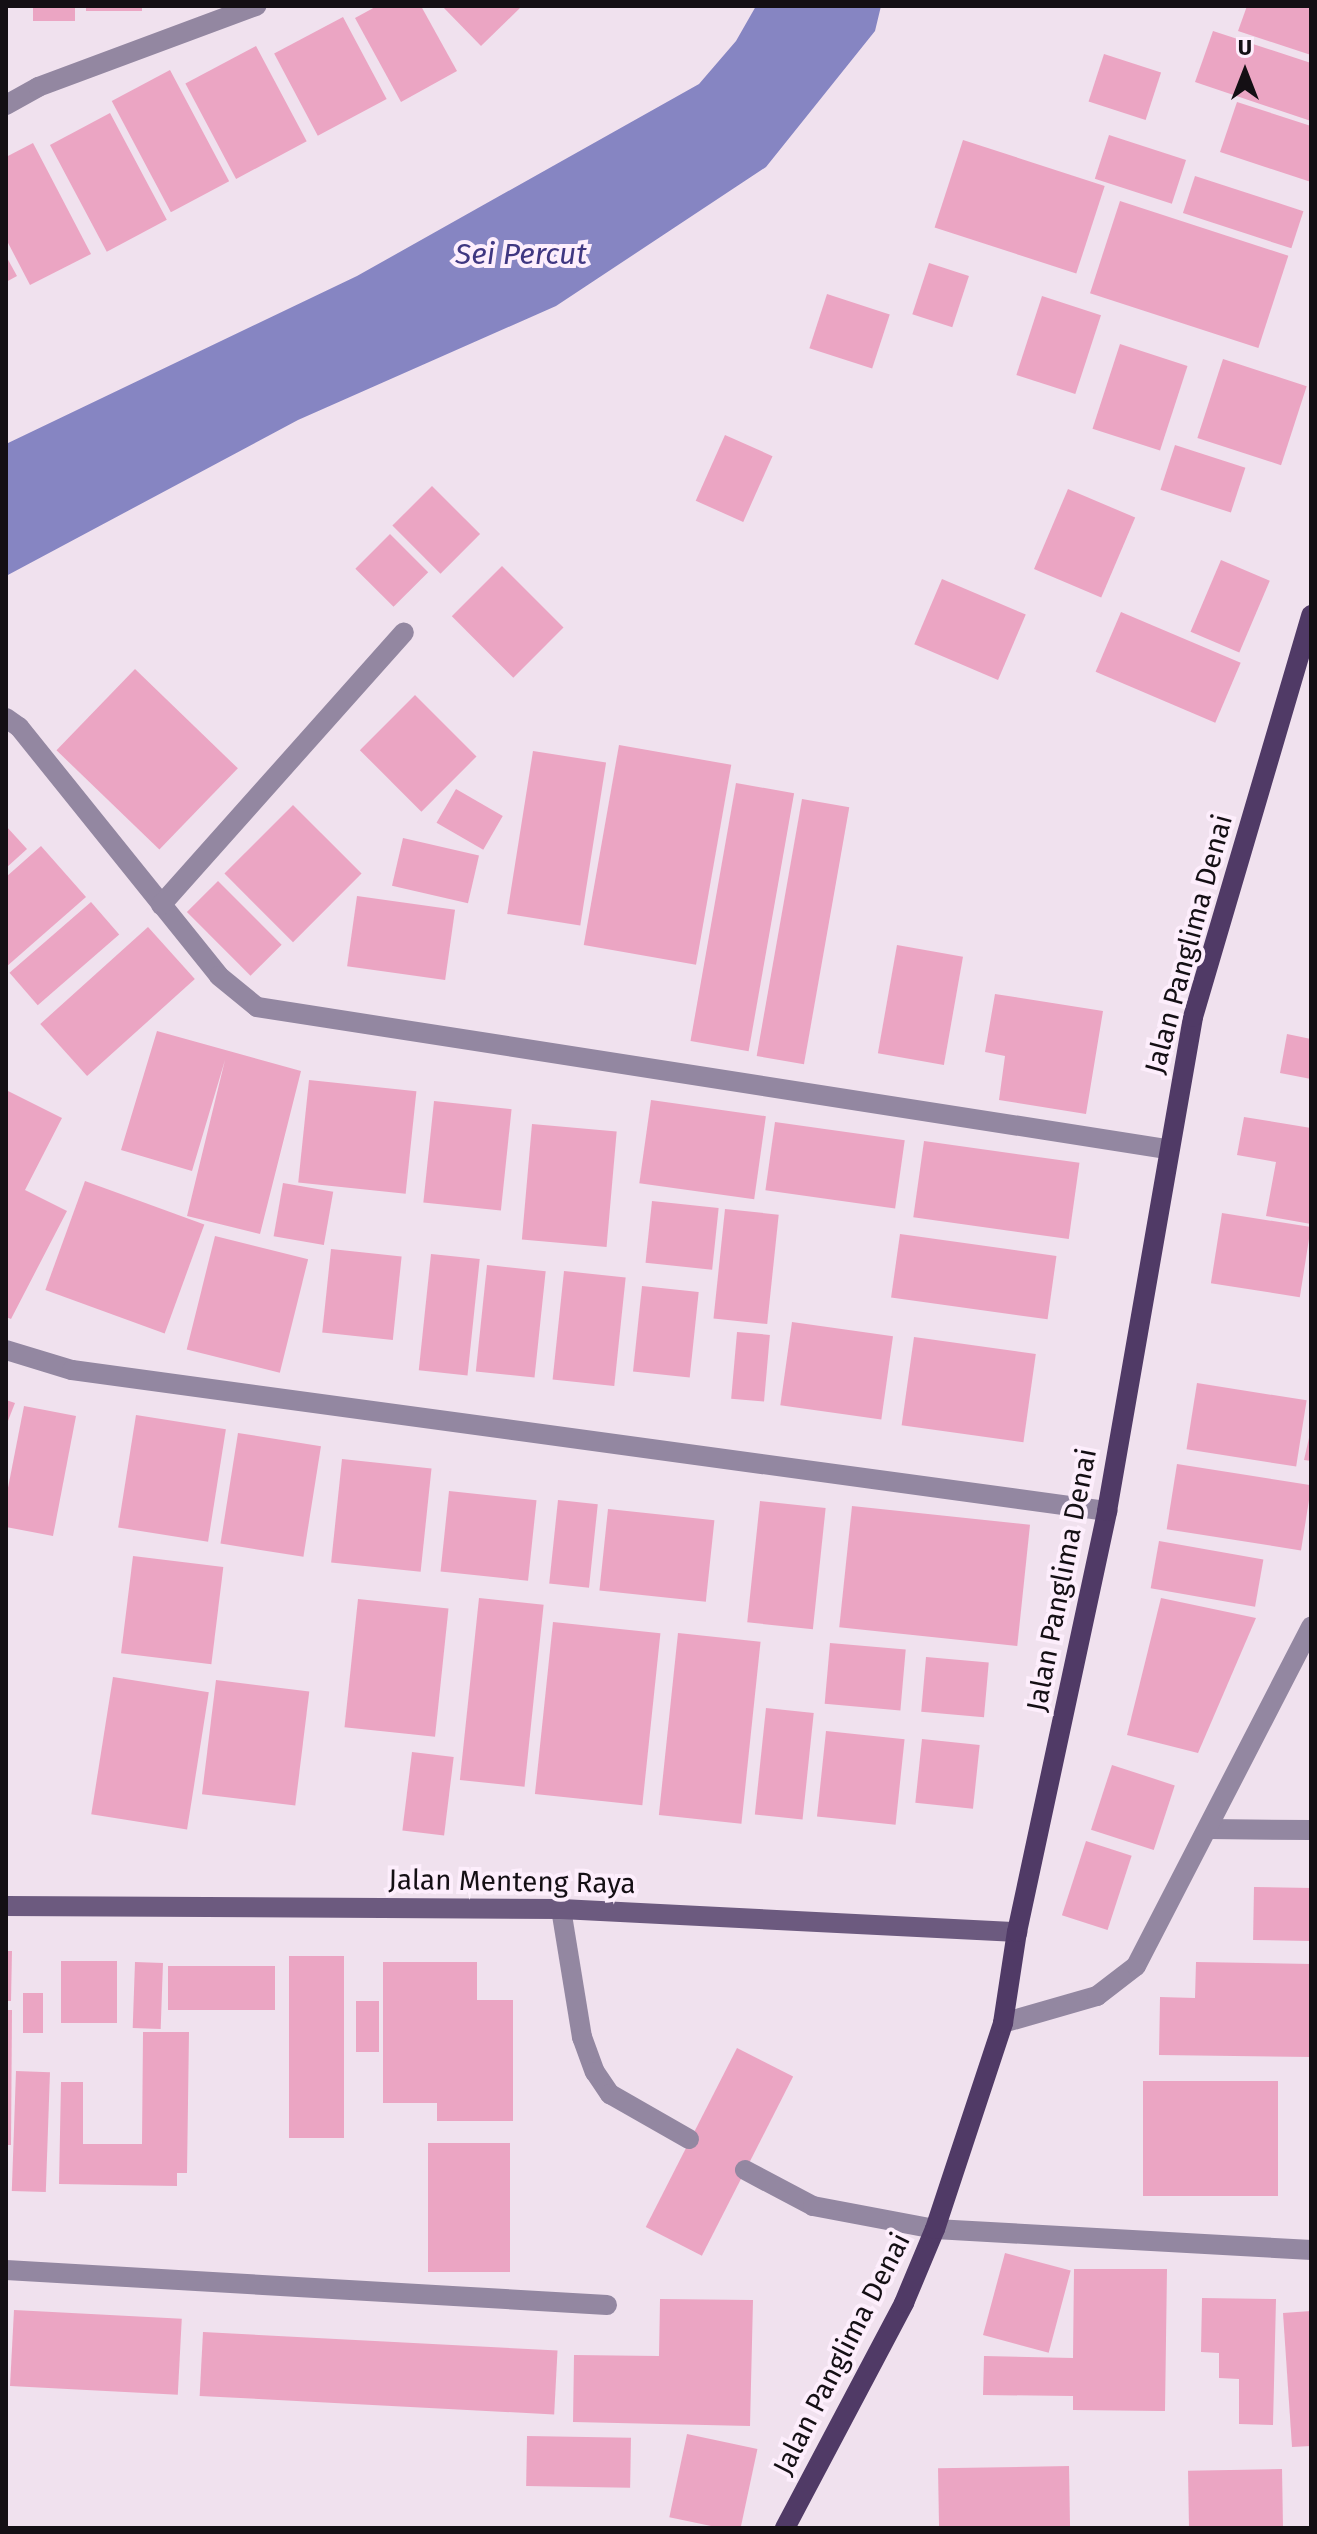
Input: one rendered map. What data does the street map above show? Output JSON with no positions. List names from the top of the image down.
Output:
{
  "streets": {
    "main road": ["Jalan Panglima Denai"],
    "street": ["Jalan Menteng Raya"]
  },
  "crossings": [
    ["Jalan Panglima Denai", "Jalan Menteng Raya"]
  ],
  "water": ["Sei Percut"],
  "north": "top"
}
